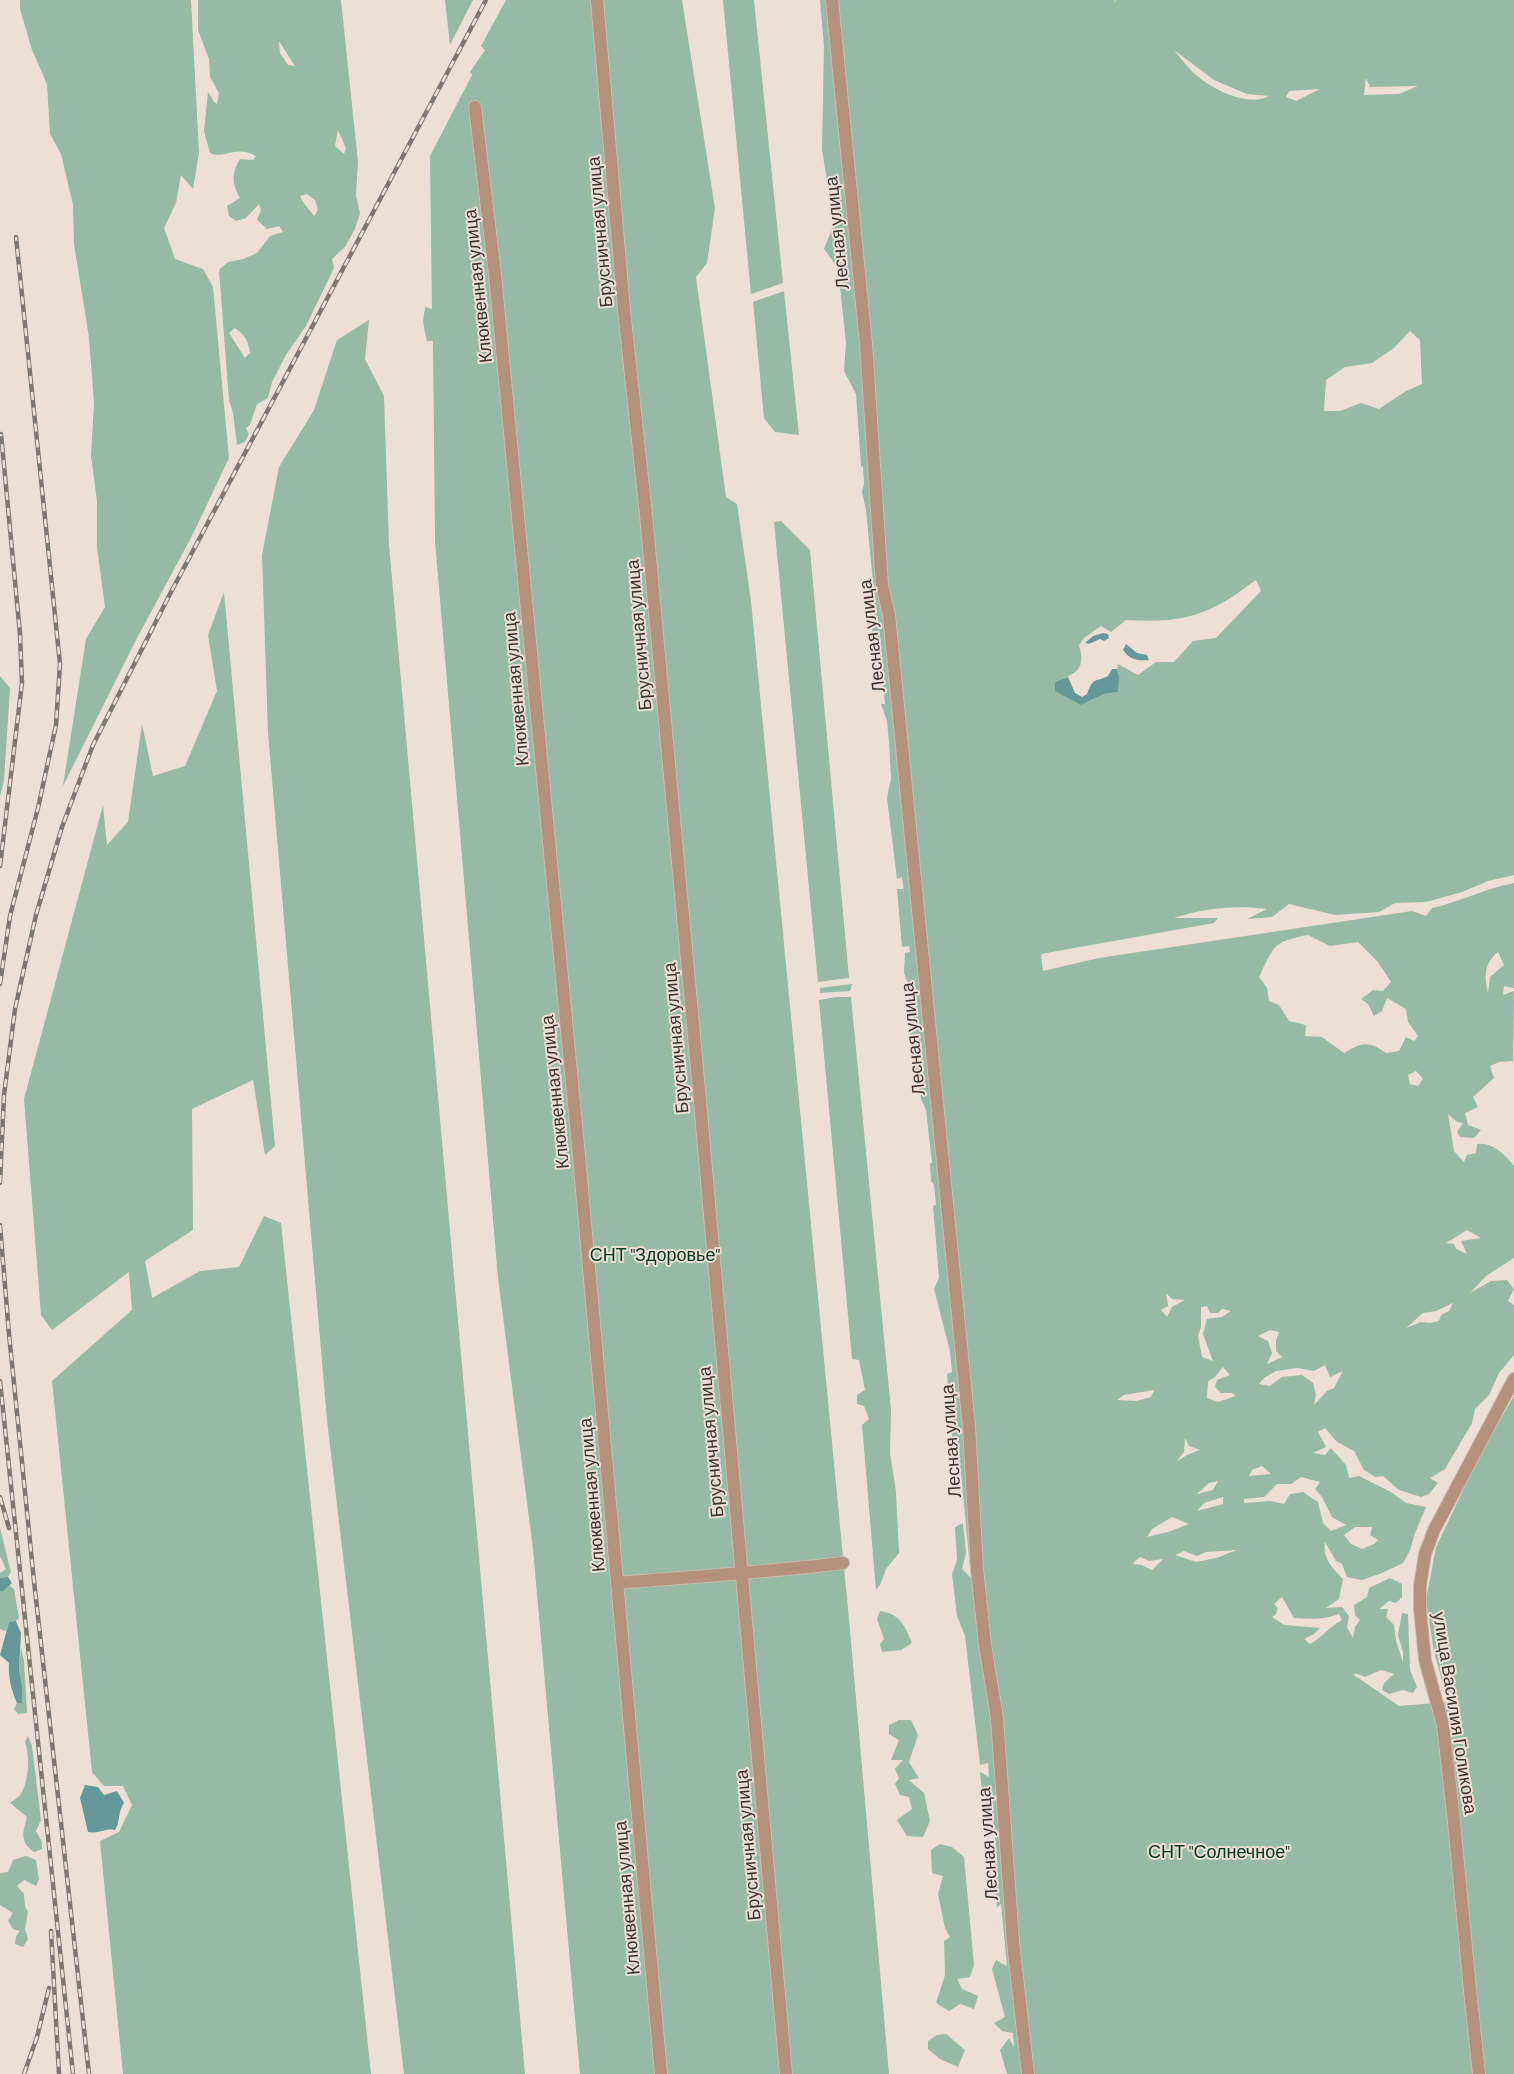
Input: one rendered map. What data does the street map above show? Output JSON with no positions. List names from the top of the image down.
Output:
{
  "streets": {
    "street": [
      "Брусничная улица",
      "Лесная улица",
      "Клюквенная улица",
      "улица Василия Голикова"
    ]
  },
  "parks": ["СНТ \"Здоровье\"", "СНТ \"Солнечное\""]
}
